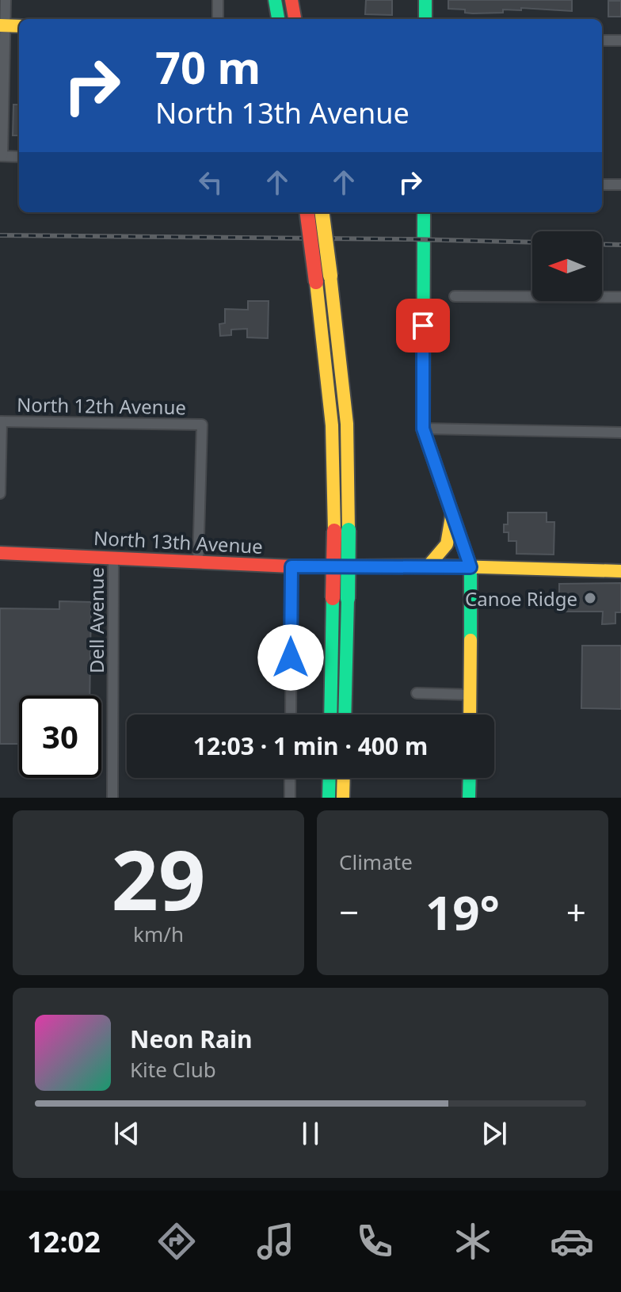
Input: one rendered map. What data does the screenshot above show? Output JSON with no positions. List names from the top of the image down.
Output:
{
  "streets": {
    "main road": ["North 13th Avenue"],
    "street": ["North 12th Avenue", "Dell Avenue"]
  },
  "crossings": [
    ["North 12th Avenue", "North 13th Avenue"],
    ["North 13th Avenue", "Dell Avenue"]
  ],
  "places": ["Canoe Ridge"],
  "north": "left",
  "page": {
    "turn": ["70 m", "North 13th Avenue"],
    "limit": "30",
    "trip": "12:03 · 1 min · 400 m",
    "tile": [
      ["29", "km/h"],
      "Climate"
    ],
    "heat": ["−", "19°", "+"],
    "song": ["Neon Rain", "Kite Club"],
    "tabs": "12:02"
  }
}
